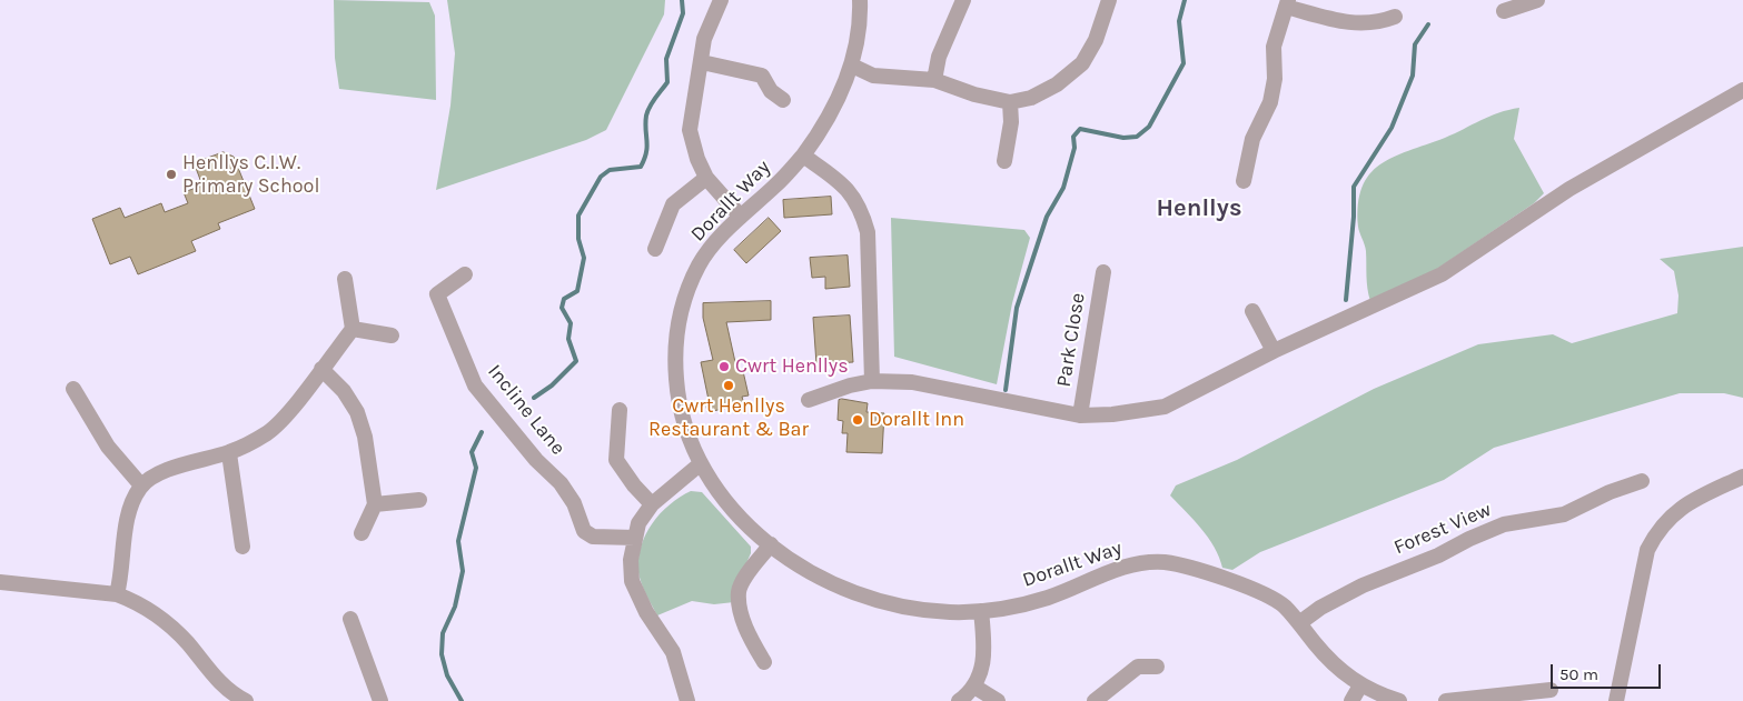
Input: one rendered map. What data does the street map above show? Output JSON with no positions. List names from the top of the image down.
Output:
{
  "streets": {
    "street": [
      "Dorallt Way",
      "Park Close",
      "Incline Lane",
      "Forest View"
    ]
  },
  "crossings": [
    ["Dorallt Way", "Forest View"]
  ],
  "districts": ["Henllys"],
  "places": [
    "Henllys C.I.W. Primary School",
    "Cwrt Henllys",
    "Cwrt Henllys Restaurant & Bar",
    "Dorallt Inn"
  ],
  "scale_bar": "50 m"
}
